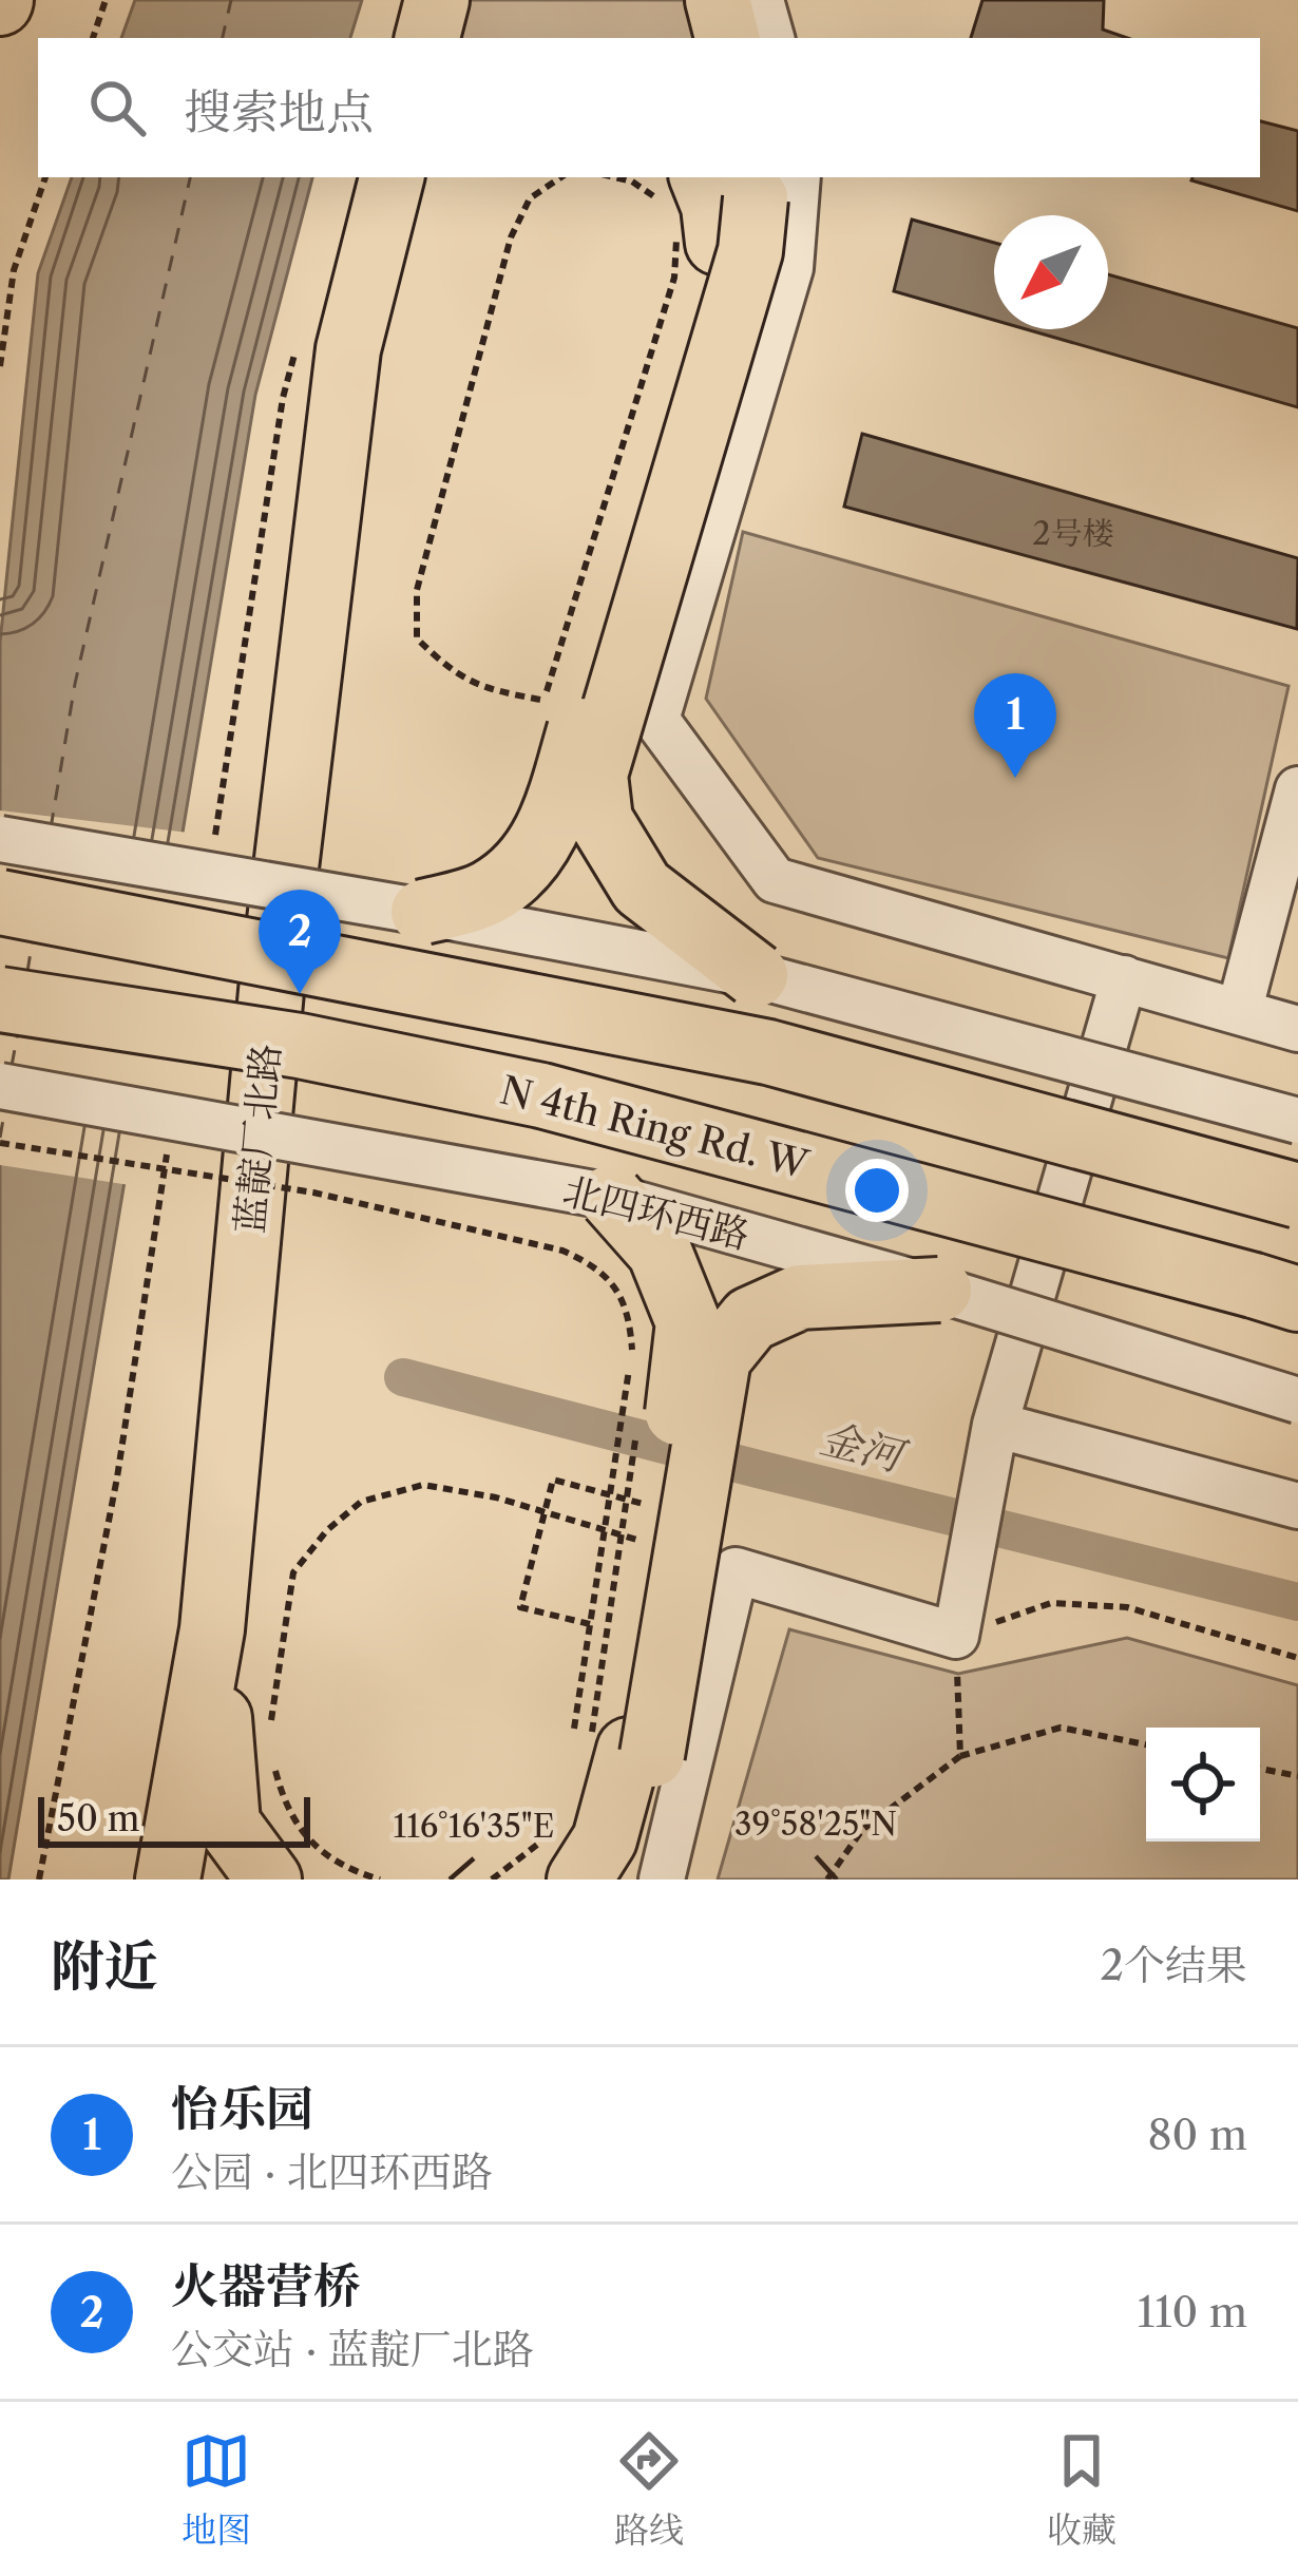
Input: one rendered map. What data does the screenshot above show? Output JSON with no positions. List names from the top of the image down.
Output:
{
  "streets": {
    "highway": ["N 4th Ring Rd. W", "蓝靛厂北路"],
    "street": ["北四环西路"]
  },
  "water": ["金河"],
  "house_numbers": ["2号楼"],
  "scale_bar": "50 m",
  "north": "bottom left",
  "page": {
    "search": "搜索地点",
    "pins": ["1", "2"],
    "scale": "50 m",
    "heading": ["附近", "2个结果"],
    "list": [
      {
        "mark": "1",
        "name": "怡乐园",
        "note": "公园 · 北四环西路",
        "value": "80 m"
      },
      {
        "mark": "2",
        "name": "火器营桥",
        "note": "公交站 · 蓝靛厂北路",
        "value": "110 m"
      }
    ],
    "nav": ["地图", "路线", "收藏"]
  },
  "coordinates": ["39°58'25\"N", "116°16'35\"E"]
}
